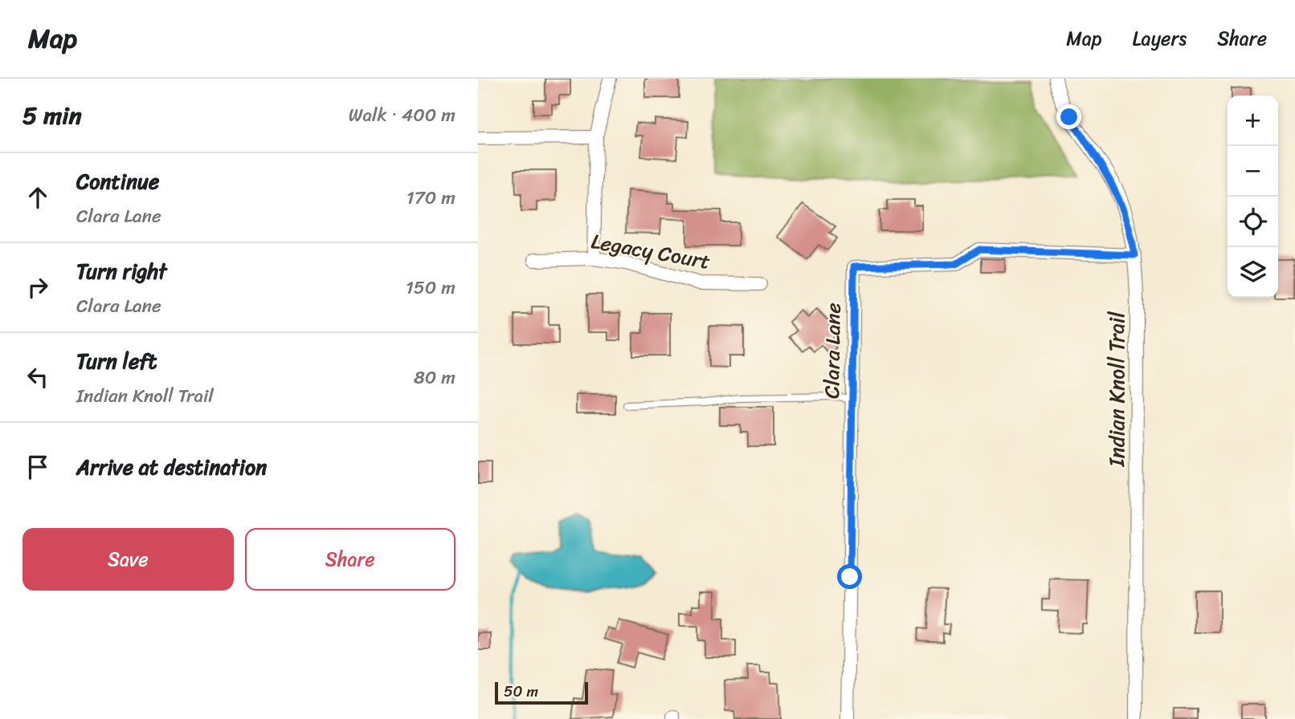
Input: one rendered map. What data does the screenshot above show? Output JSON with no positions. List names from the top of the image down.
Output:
{
  "streets": {
    "street": ["Legacy Court", "Clara Lane", "Indian Knoll Trail"]
  },
  "crossings": [
    ["Clara Lane", "Indian Knoll Trail"]
  ],
  "scale_bar": "50 m",
  "page": {
    "header": "Map",
    "nav": ["Map", "Layers", "Share"],
    "heading": ["5 min", "Walk · 400 m"],
    "map_buttons": ["+", "−"],
    "list": [
      ["Continue", "Clara Lane", "170 m"],
      ["Turn right", "Clara Lane", "150 m"],
      ["Turn left", "Indian Knoll Trail", "80 m"],
      "Arrive at destination"
    ],
    "buttons": ["Save", "Share"],
    "scale": "50 m"
  }
}
